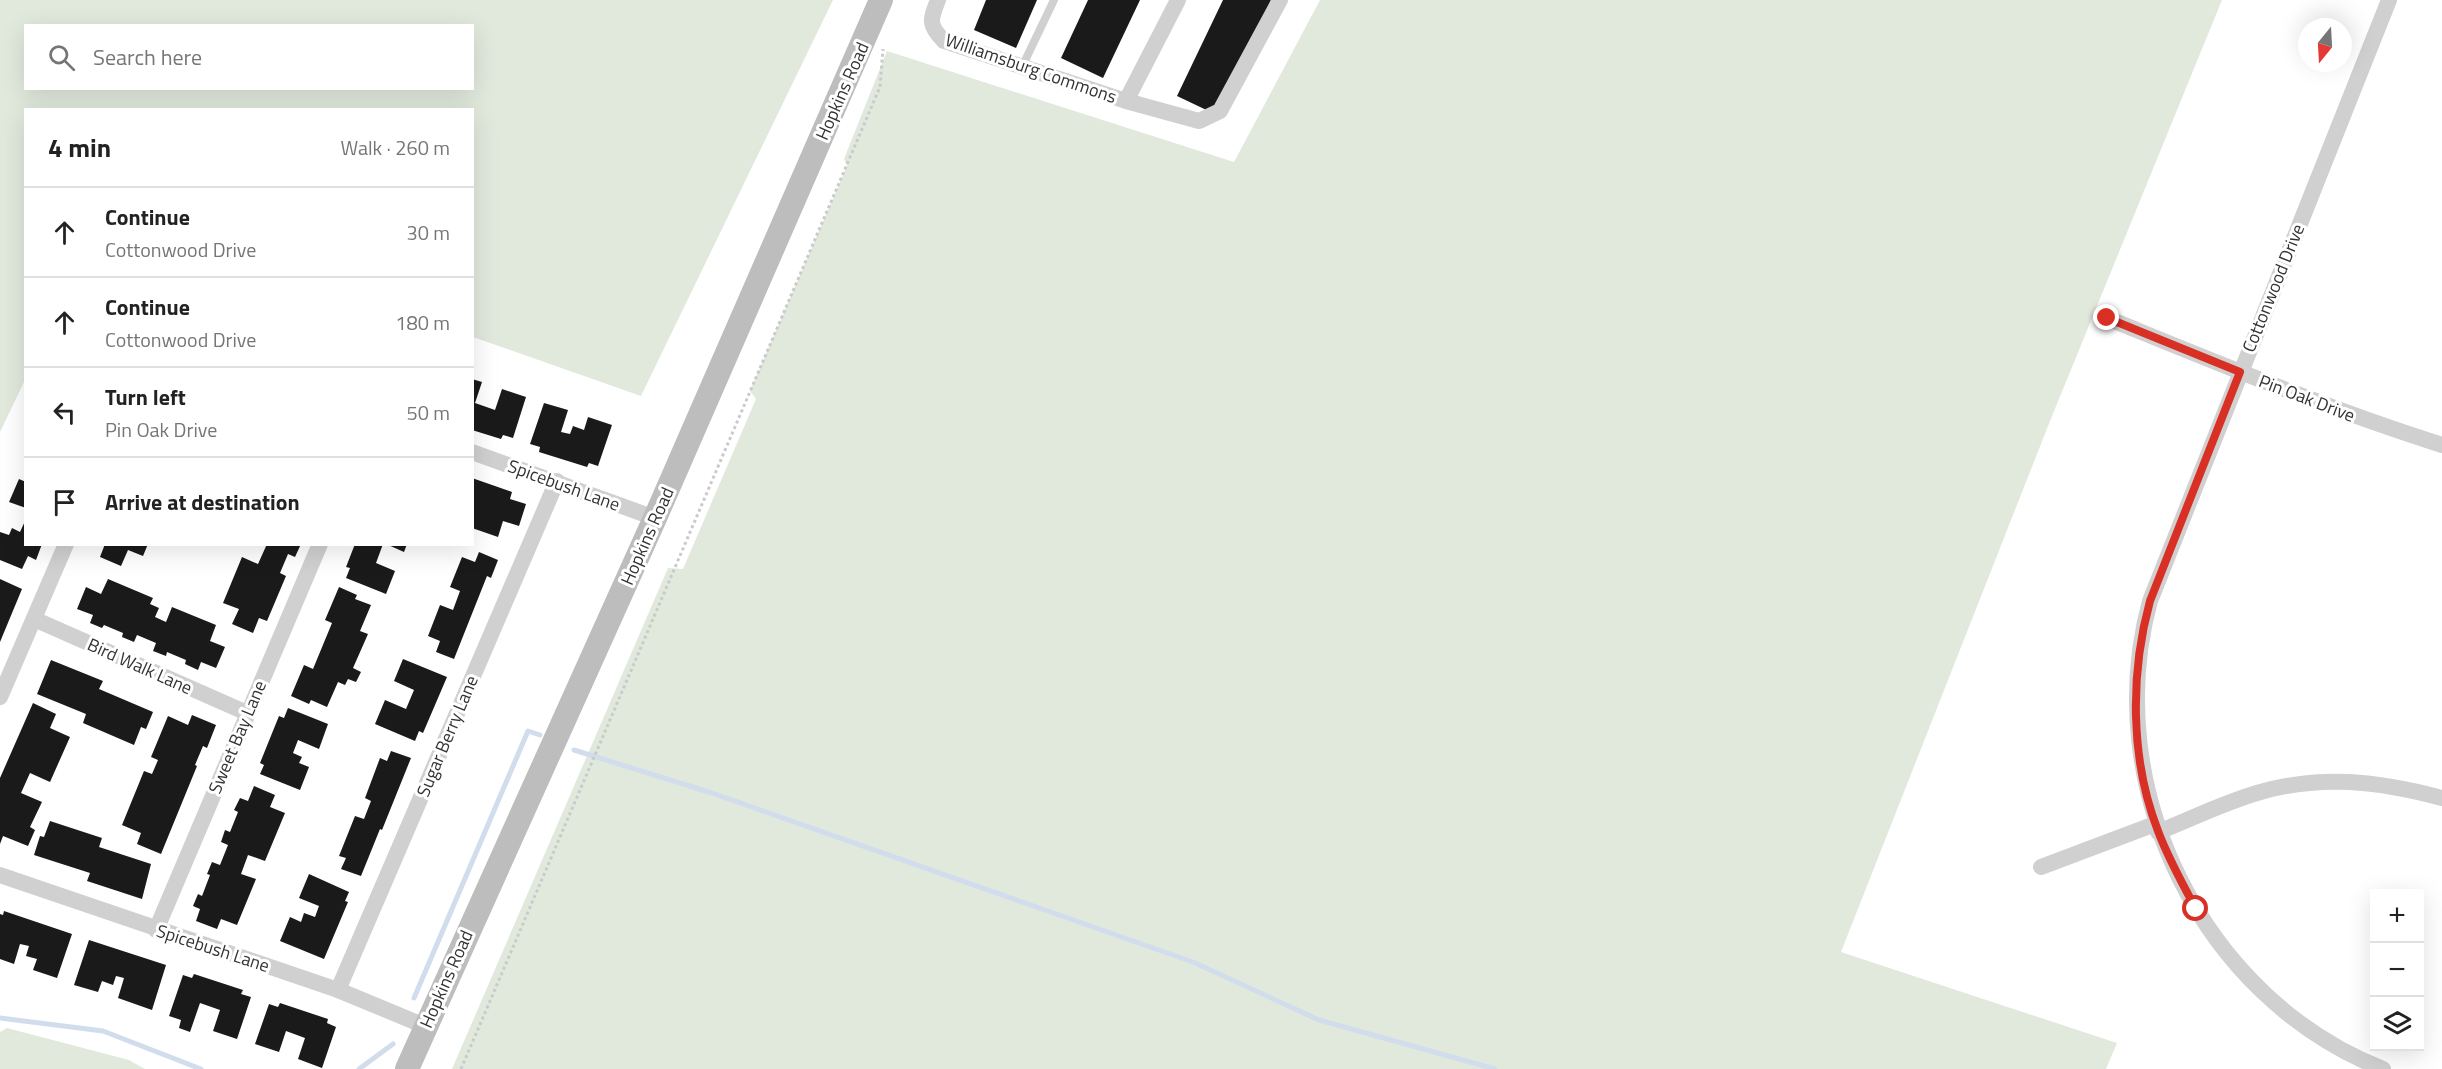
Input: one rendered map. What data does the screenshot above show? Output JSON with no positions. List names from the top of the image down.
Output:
{
  "streets": {
    "street": [
      "Williamsburg Commons",
      "Hopkins Road",
      "Cottonwood Drive",
      "Pin Oak Drive",
      "Spicebush Lane",
      "Bird Walk Lane",
      "Sugar Berry Lane",
      "Sweet Bay Lane"
    ]
  },
  "crossings": [
    ["Hopkins Road", "Spicebush Lane"],
    ["Cottonwood Drive", "Pin Oak Drive"],
    ["Spicebush Lane", "Sugar Berry Lane"],
    ["Spicebush Lane", "Sweet Bay Lane"],
    ["Bird Walk Lane", "Sweet Bay Lane"]
  ],
  "north": "bottom",
  "page": {
    "search": "Search here",
    "heading": ["4 min", "Walk · 260 m"],
    "list": [
      ["Continue", "Cottonwood Drive", "30 m"],
      ["Continue", "Cottonwood Drive", "180 m"],
      ["Turn left", "Pin Oak Drive", "50 m"],
      "Arrive at destination"
    ],
    "map_buttons": ["+", "−"]
  }
}
